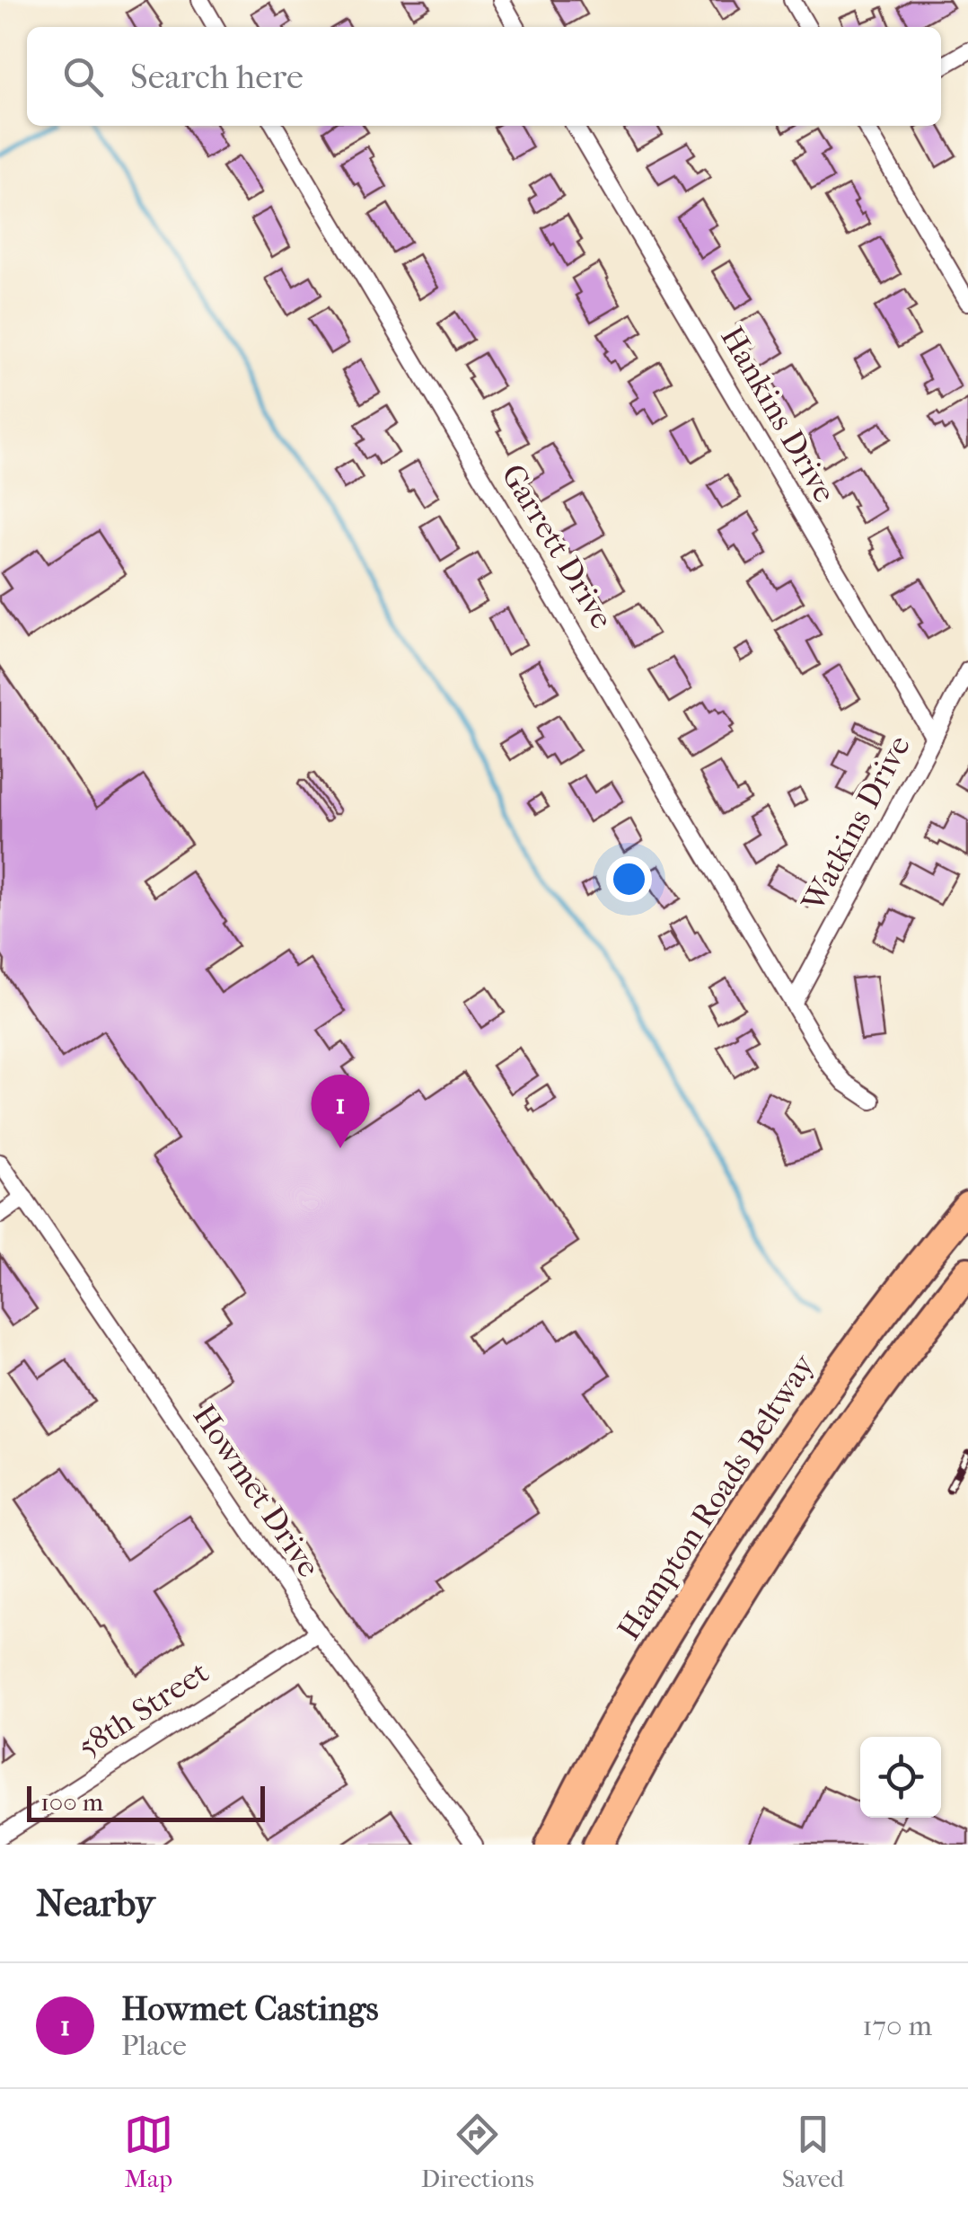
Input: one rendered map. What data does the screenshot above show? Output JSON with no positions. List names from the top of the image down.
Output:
{
  "streets": {
    "highway": ["Hampton Roads Beltway"],
    "street": [
      "Hankins Drive",
      "Garrett Drive",
      "Watkins Drive",
      "Howmet Drive",
      "58th Street"
    ]
  },
  "crossings": [
    ["Hankins Drive", "Watkins Drive"],
    ["Garrett Drive", "Watkins Drive"],
    ["Howmet Drive", "58th Street"]
  ],
  "scale_bar": "100 m",
  "page": {
    "search": "Search here",
    "pins": "1",
    "scale": "100 m",
    "heading": "Nearby",
    "list": [
      {
        "mark": "1",
        "name": "Howmet Castings",
        "note": "Place",
        "value": "170 m"
      }
    ],
    "nav": ["Map", "Directions", "Saved"]
  }
}
